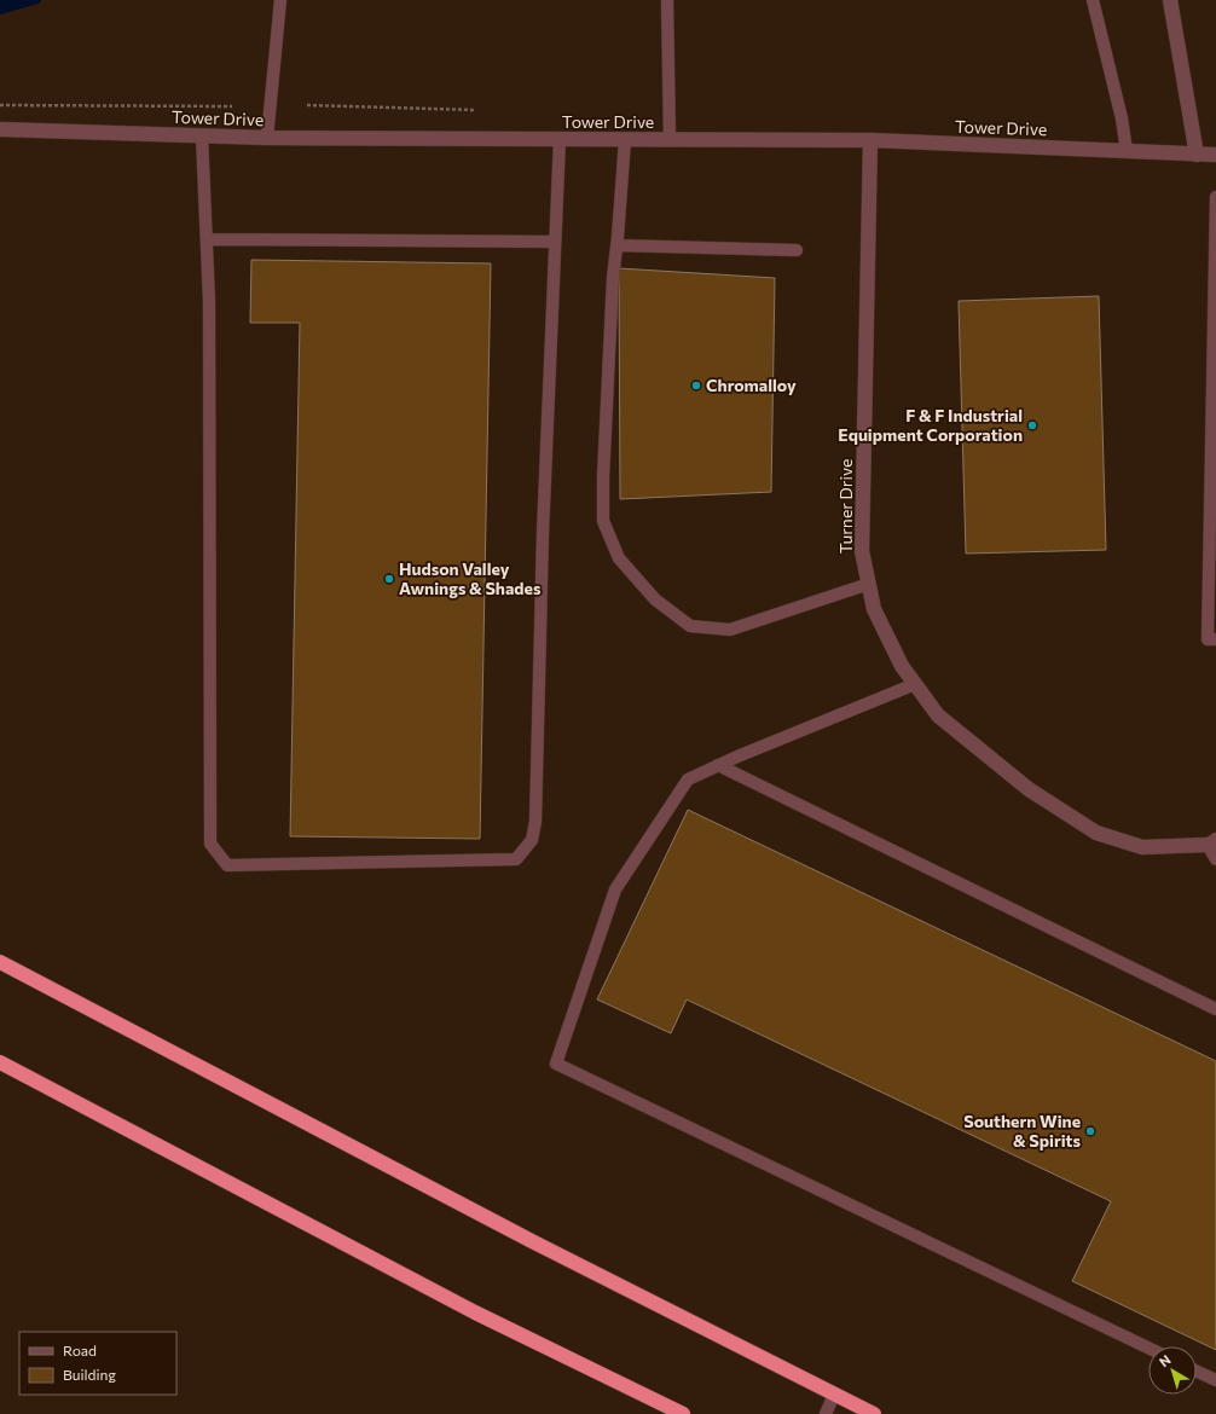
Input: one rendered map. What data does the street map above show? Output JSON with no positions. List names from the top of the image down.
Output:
{
  "streets": {
    "street": ["Tower Drive", "Turner Drive"]
  },
  "crossings": [
    ["Tower Drive", "Turner Drive"]
  ],
  "places": [
    "Chromalloy",
    "F & F Industrial Equipment Corporation",
    "Hudson Valley Awnings & Shades",
    "Southern Wine & Spirits"
  ],
  "legend": ["Road", "Building"],
  "north": "top left"
}
